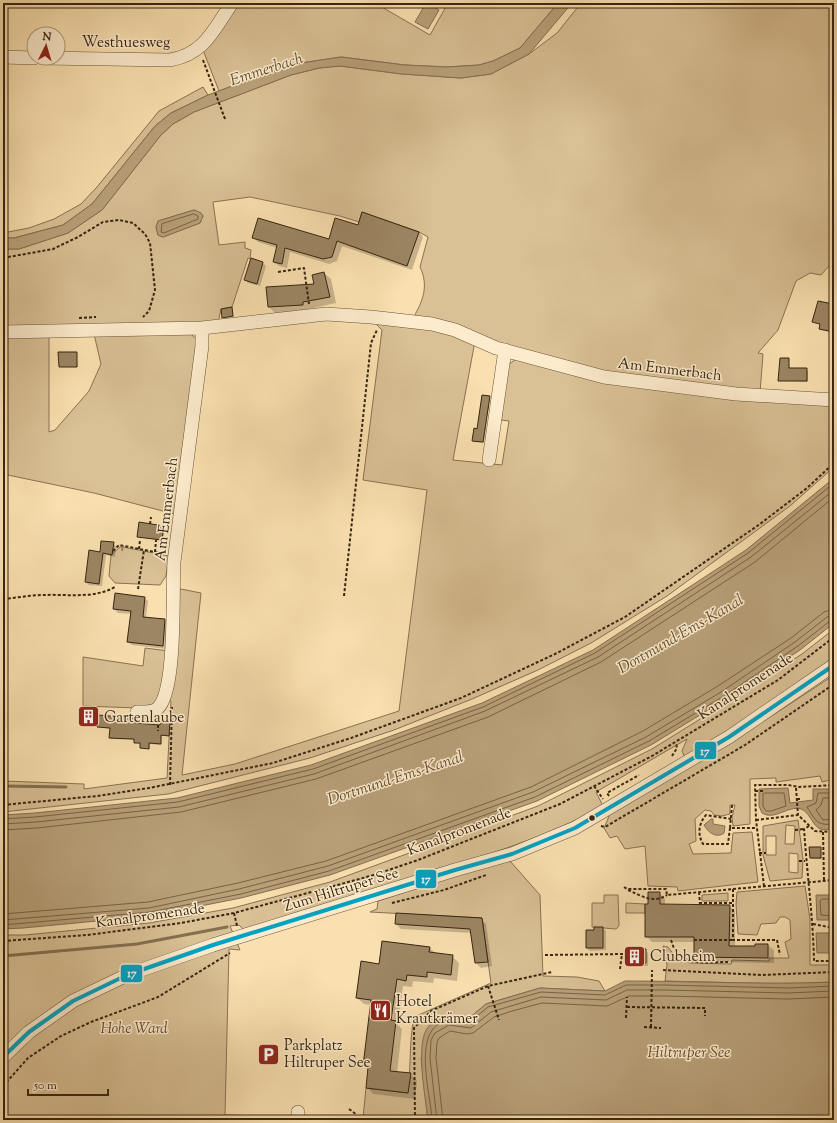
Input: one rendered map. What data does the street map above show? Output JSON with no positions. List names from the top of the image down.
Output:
{
  "streets": {
    "street": ["Westhuesweg", "Am Emmerbach", "Zum Hiltruper See"],
    "path": ["Kanalpromenade"]
  },
  "water": ["Emmerbach", "Dortmund-Ems-Kanal", "Hiltruper See"],
  "parks": ["Hohe Ward"],
  "places": {
    "building": ["Gartenlaube", "Clubheim"],
    "restaurant": ["Hotel Krautkrämer"],
    "parking": ["Parkplatz Hiltruper See"]
  },
  "lines": ["transit line 17"],
  "scale_bar": "50 m",
  "north": "top"
}
